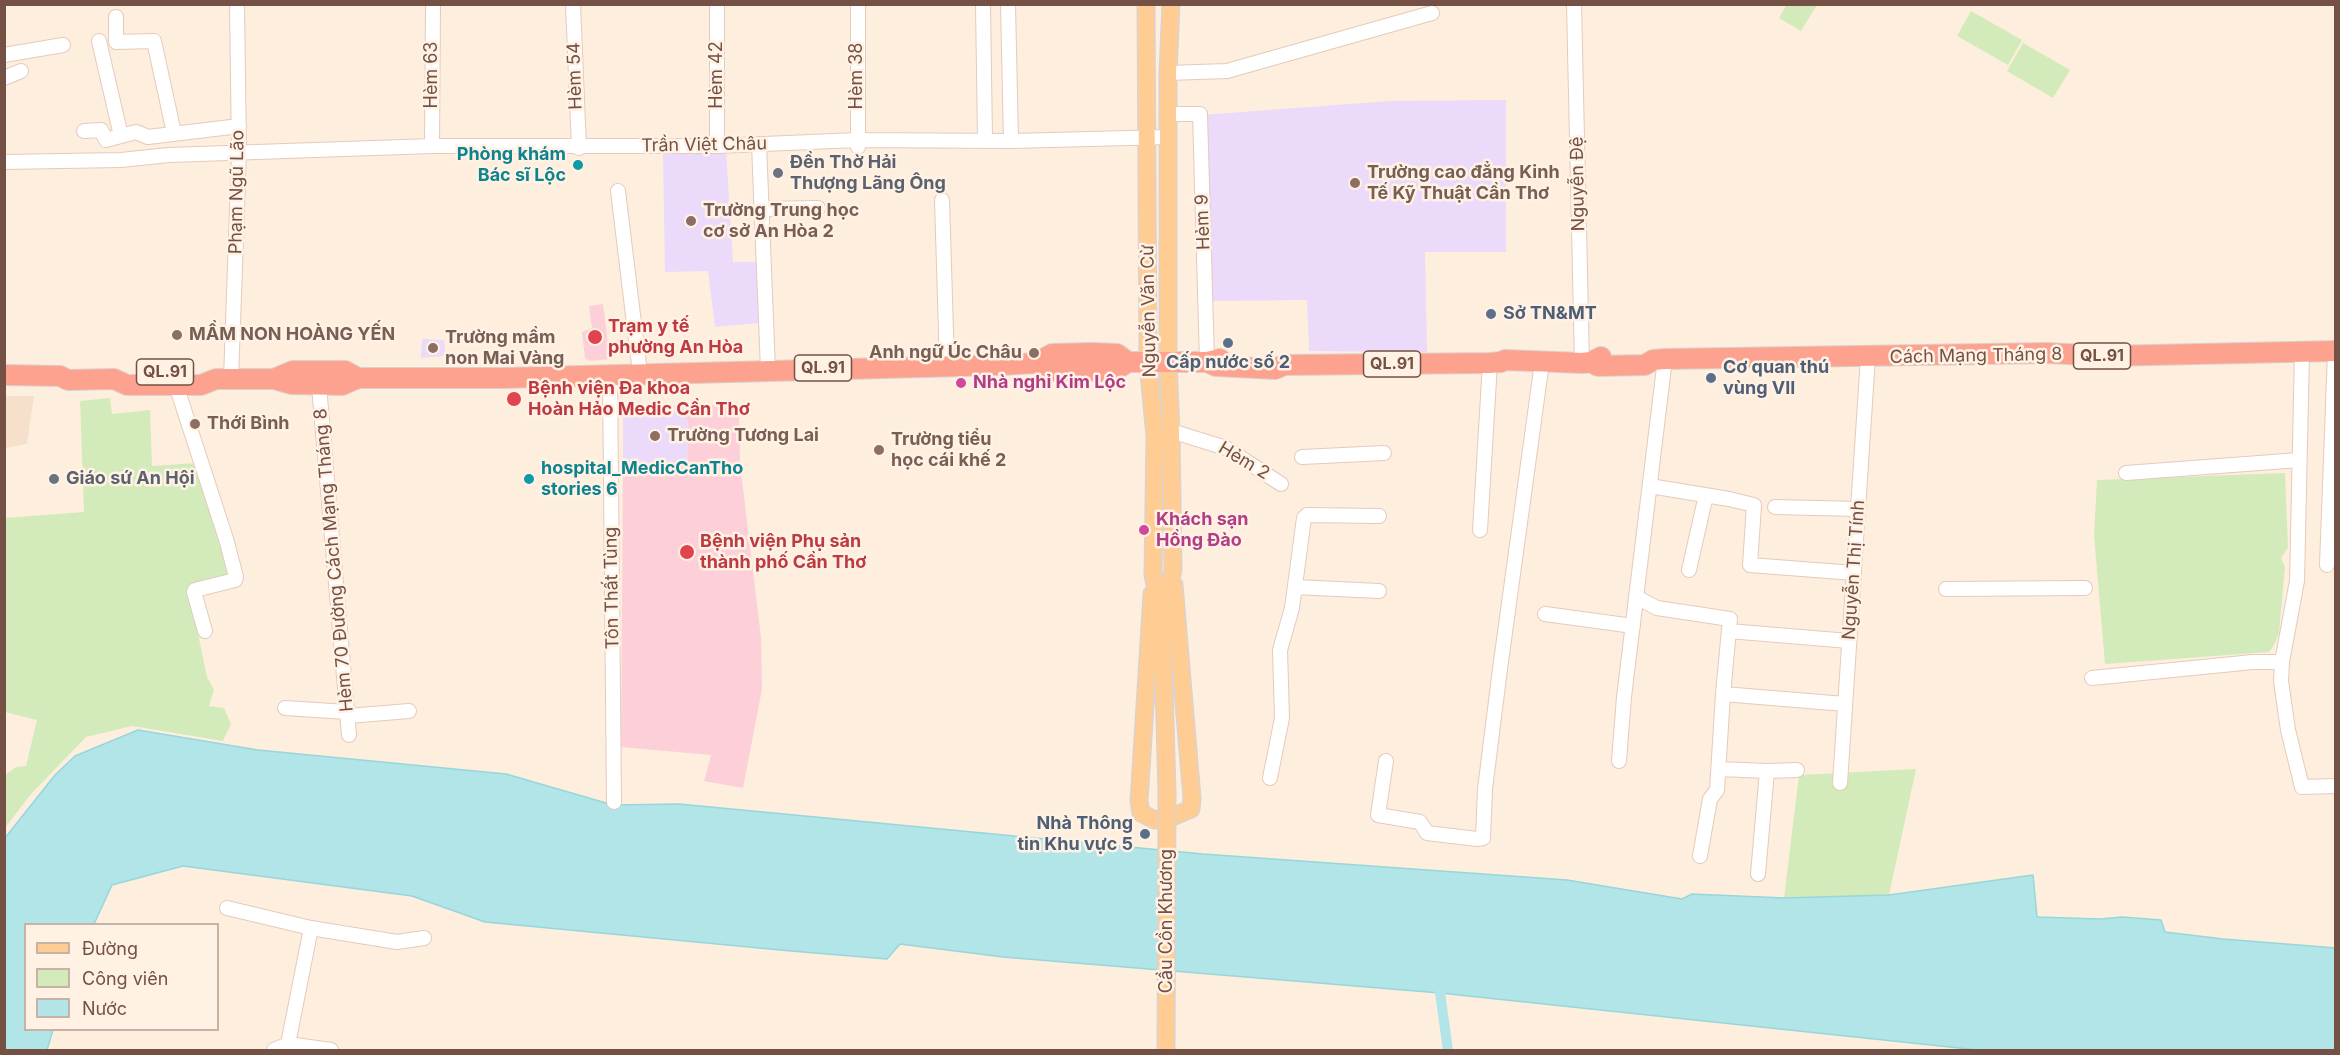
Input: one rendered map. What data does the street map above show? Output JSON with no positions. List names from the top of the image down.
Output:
{
  "streets": {
    "highway": ["Cách Mạng Tháng 8", "QL.91"],
    "main road": ["Nguyễn Văn Cừ", "Cầu Cồn Khương"],
    "street": [
      "Hèm 63",
      "Hèm 42",
      "Hèm 54",
      "Hèm 38",
      "Trần Việt Châu",
      "Nguyễn Đệ",
      "Phạm Ngũ Lão",
      "Hẻm 9",
      "Hẻm 2",
      "Hẻm 70 Đường Cách Mạng Tháng 8",
      "Nguyễn Thị Tính",
      "Tôn Thất Tùng"
    ]
  },
  "crossings": [
    ["Hèm 63", "Trần Việt Châu"],
    ["Hèm 42", "Trần Việt Châu"],
    ["Hèm 54", "Trần Việt Châu"],
    ["Hèm 38", "Trần Việt Châu"],
    ["Trần Việt Châu", "Phạm Ngũ Lão"],
    ["Trần Việt Châu", "Nguyễn Văn Cừ"],
    ["Nguyễn Đệ", "Cách Mạng Tháng 8"],
    ["Phạm Ngũ Lão", "Cách Mạng Tháng 8"],
    ["Hẻm 9", "Nguyễn Văn Cừ"],
    ["Hẻm 9", "Cách Mạng Tháng 8"],
    ["Nguyễn Văn Cừ", "Cách Mạng Tháng 8"],
    ["Nguyễn Văn Cừ", "Hẻm 2"],
    ["Nguyễn Văn Cừ", "Cầu Cồn Khương"],
    ["Cách Mạng Tháng 8", "Hẻm 70 Đường Cách Mạng Tháng 8"],
    ["Cách Mạng Tháng 8", "Nguyễn Thị Tính"],
    ["Cách Mạng Tháng 8", "Tôn Thất Tùng"]
  ],
  "places": [
    "Phòng khám Bác sĩ Lộc",
    "Đền Thờ Hải Thượng Lãng Ông",
    "Trường cao đẳng Kinh Tế Kỹ Thuật Cần Thơ",
    "Trường Trung học cơ sở An Hòa 2",
    "Sở TN&MT",
    "MẦM NON HOÀNG YẾN",
    "Trạm y tế phường An Hòa",
    "Cấp nước số 2",
    "Trường mầm non Mai Vàng",
    "Anh ngữ Úc Châu",
    "Cơ quan thú vùng VII",
    "Nhà nghỉ Kim Lộc",
    "Bệnh viện Đa khoa Hoàn Hảo Medic Cần Thơ",
    "Thới Bình",
    "Trường Tương Lai",
    "Trường tiểu học cái khế 2",
    "Giáo sứ An Hội",
    "hospital_MedicCanTho stories 6",
    "Khách sạn Hồng Đào",
    "Bệnh viện Phụ sản thành phố Cần Thơ",
    "Nhà Thông tin Khu vực 5"
  ],
  "legend": ["Đường", "Công viên", "Nước"]
}
